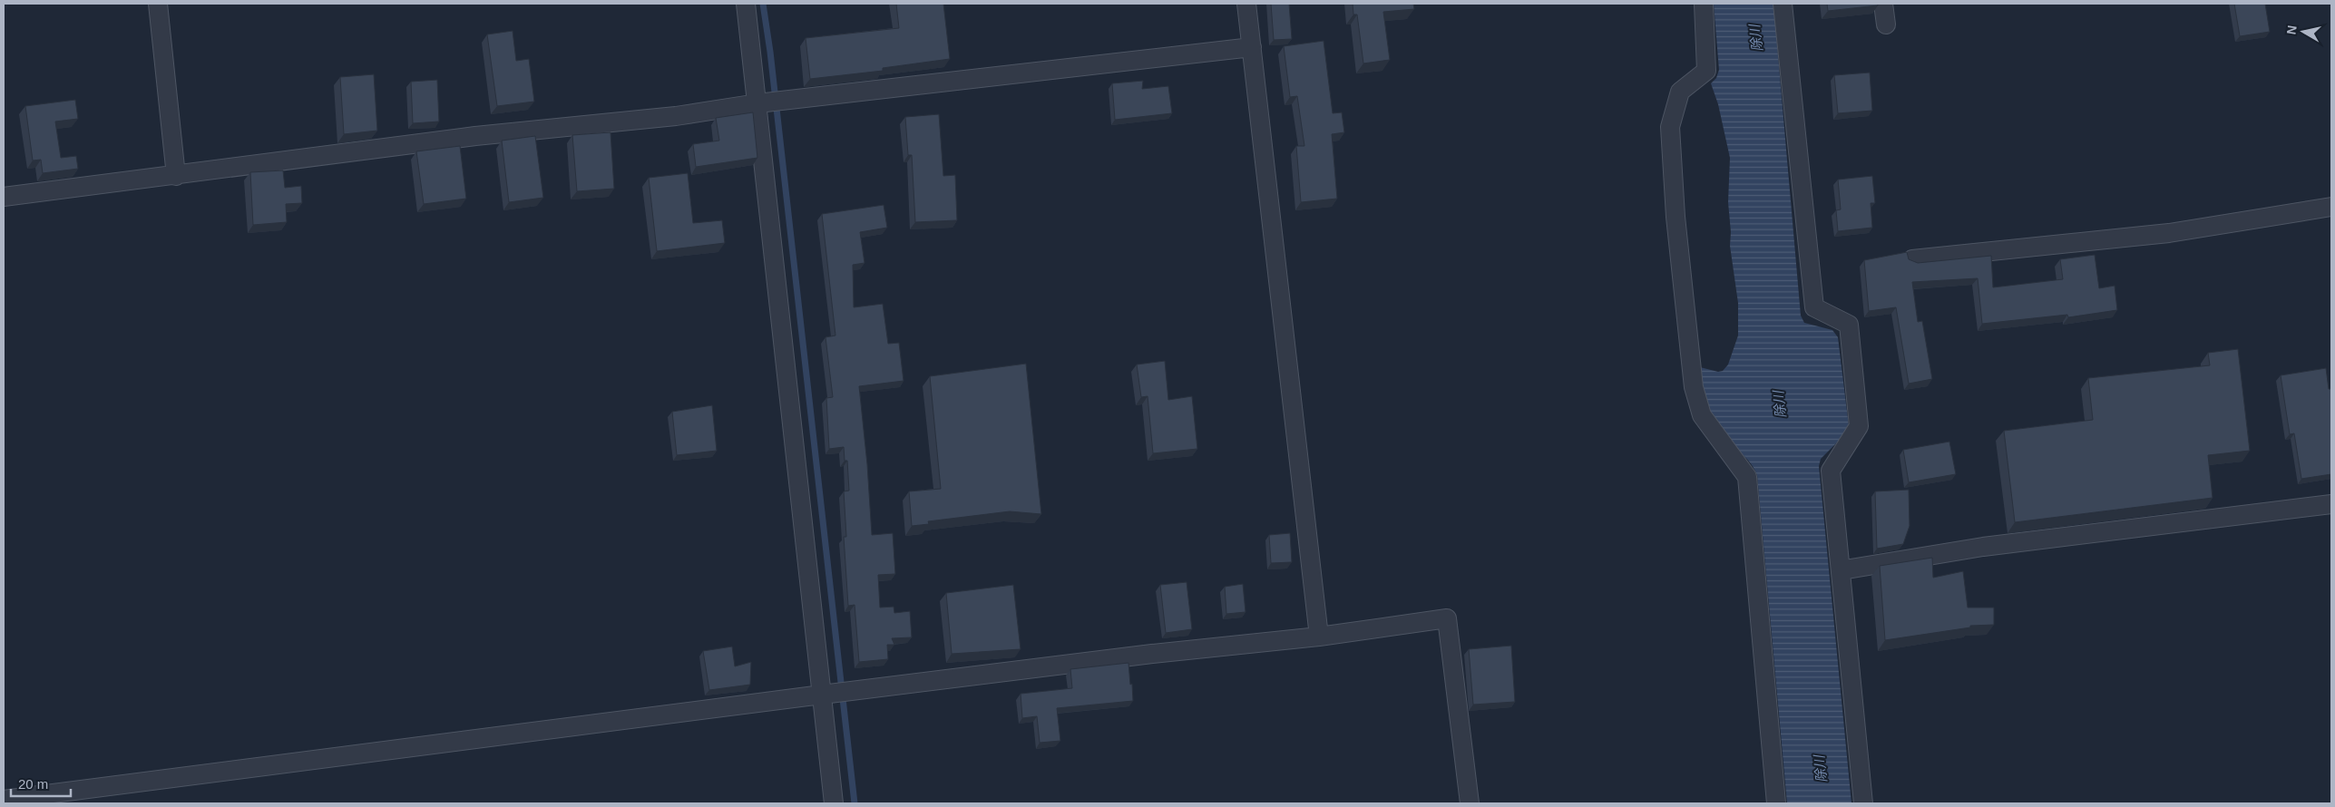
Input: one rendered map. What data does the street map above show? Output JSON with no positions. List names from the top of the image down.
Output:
{
  "water": ["除川"],
  "scale_bar": "20 m",
  "north": "left"
}
